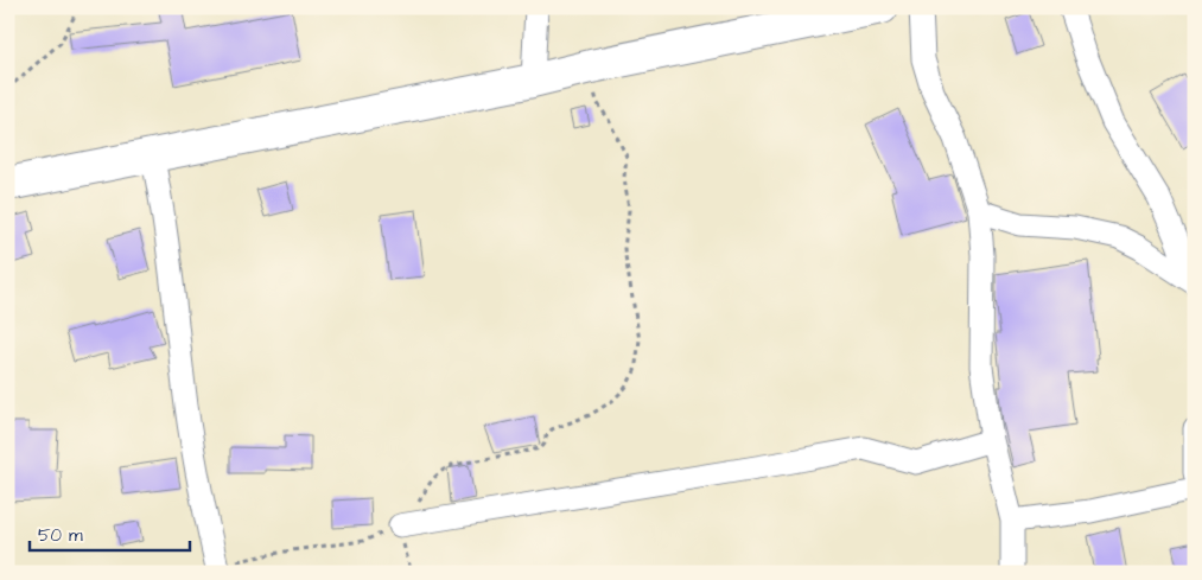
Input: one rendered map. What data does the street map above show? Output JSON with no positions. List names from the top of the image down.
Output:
{
  "scale_bar": "50 m"
}
